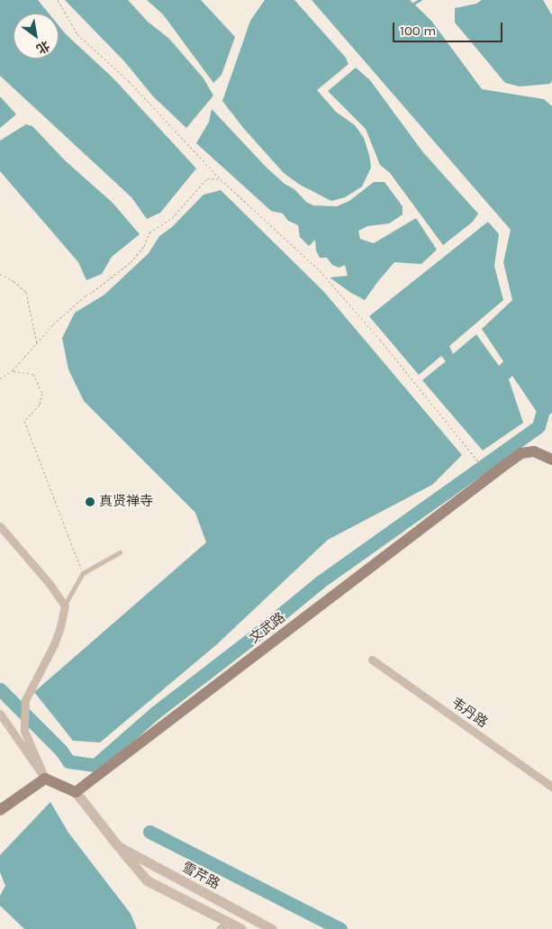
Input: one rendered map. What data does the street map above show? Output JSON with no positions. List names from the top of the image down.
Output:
{
  "streets": {
    "main road": ["文武路"],
    "street": ["韦丹路", "雪芹路"]
  },
  "crossings": [
    ["文武路", "雪芹路"]
  ],
  "places": ["真贤禅寺"],
  "scale_bar": "100 m",
  "north": "bottom right"
}
